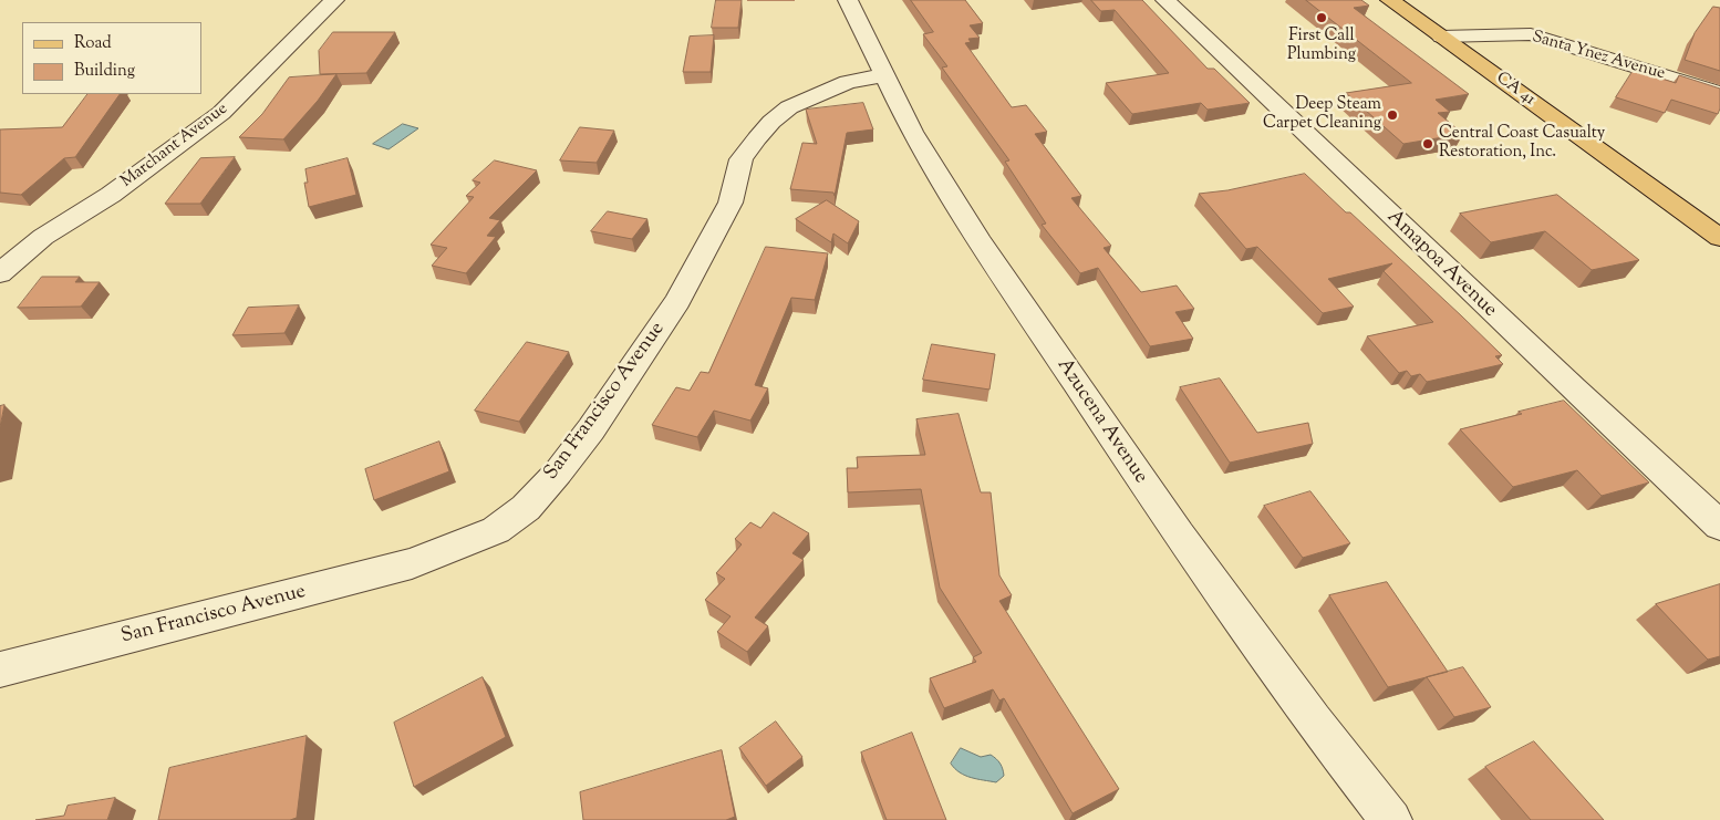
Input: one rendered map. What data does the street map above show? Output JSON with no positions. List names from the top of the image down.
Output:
{
  "streets": {
    "main road": ["CA 41"],
    "street": [
      "Santa Ynez Avenue",
      "Marchant Avenue",
      "Amapoa Avenue",
      "San Francisco Avenue",
      "Azucena Avenue"
    ]
  },
  "crossings": [
    ["Santa Ynez Avenue", "CA 41"],
    ["San Francisco Avenue", "Azucena Avenue"]
  ],
  "places": ["First Call Plumbing", "Deep Steam Carpet Cleaning", "Central Coast Casualty Restoration, Inc."],
  "legend": ["Road", "Building"]
}
